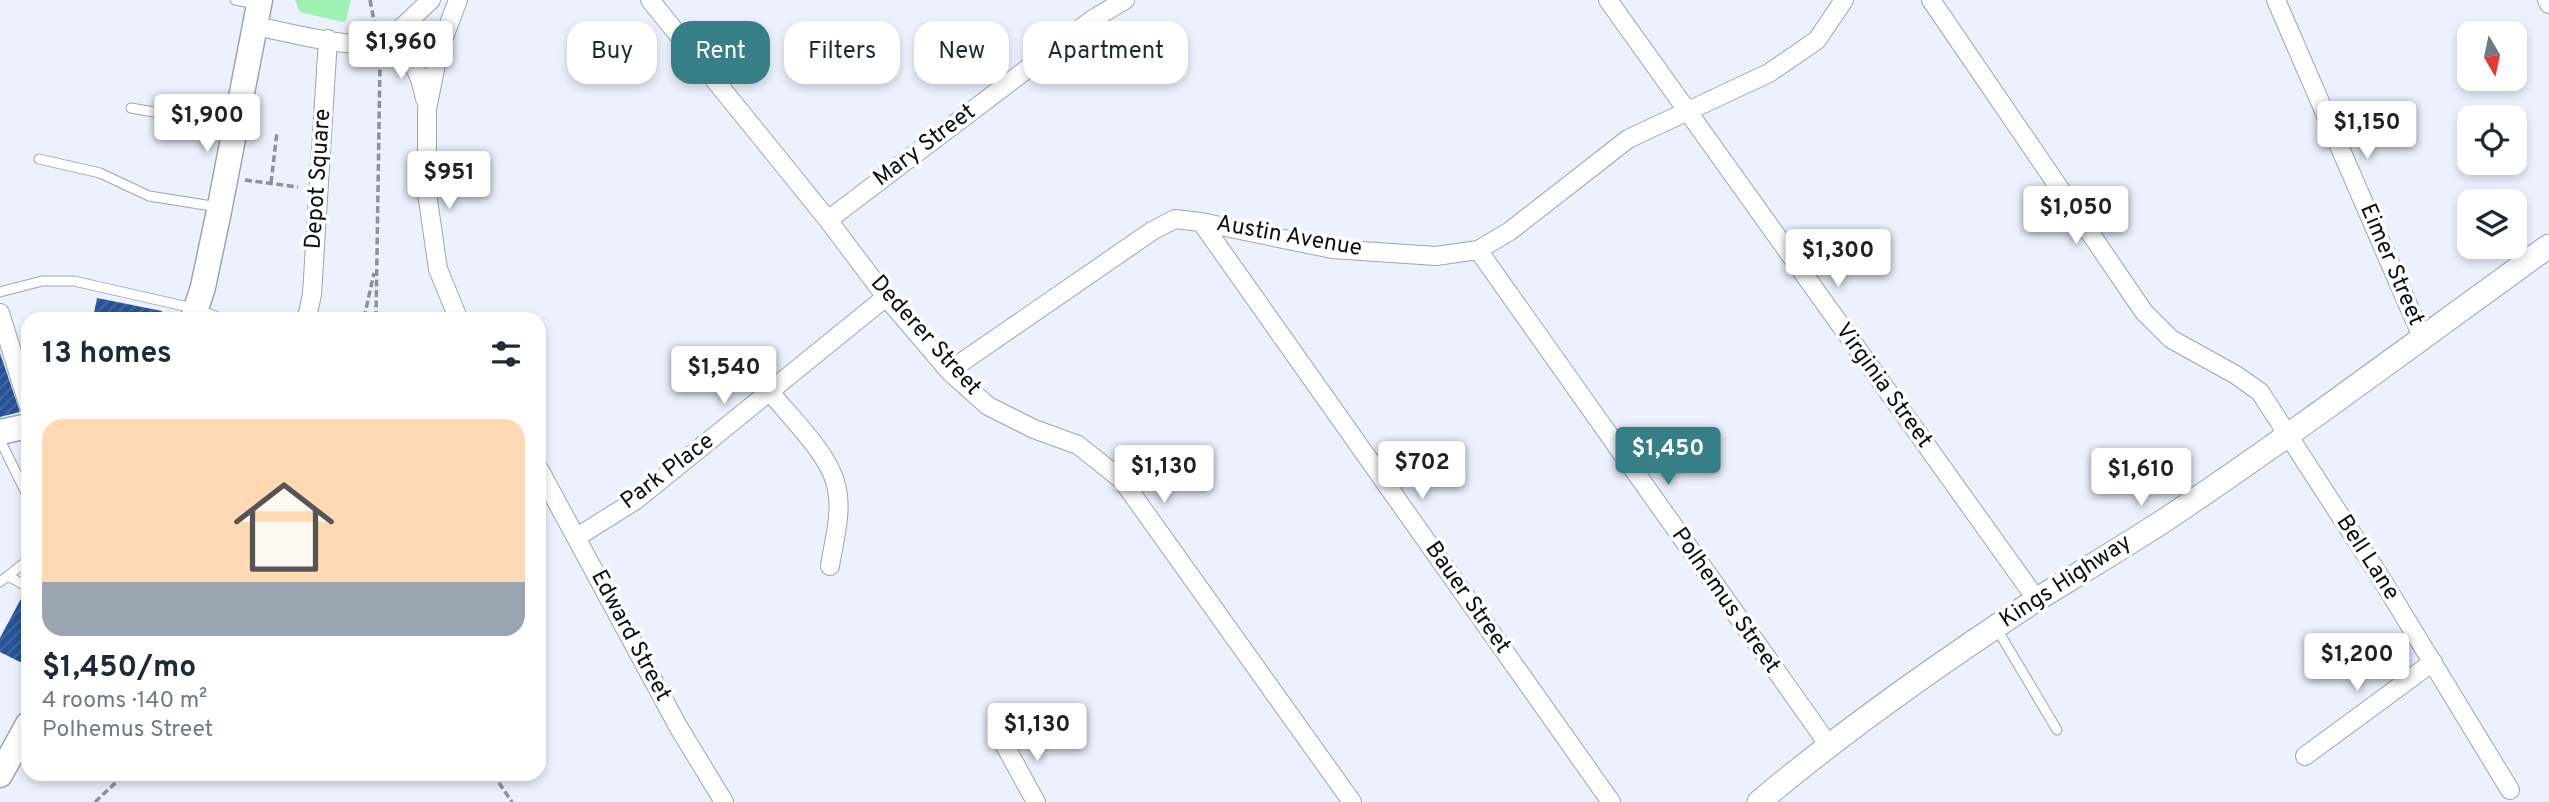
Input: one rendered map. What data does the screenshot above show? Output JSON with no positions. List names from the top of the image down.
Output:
{
  "streets": {
    "street": [
      "Mary Street",
      "Depot Square",
      "Austin Avenue",
      "Eimer Street",
      "Dederer Street",
      "Virginia Street",
      "Park Place",
      "Bell Lane",
      "Kings Highway",
      "Bauer Street",
      "Polhemus Street",
      "Edward Street"
    ]
  },
  "crossings": [
    ["Mary Street", "Dederer Street"],
    ["Austin Avenue", "Dederer Street"],
    ["Austin Avenue", "Virginia Street"],
    ["Austin Avenue", "Bauer Street"],
    ["Austin Avenue", "Polhemus Street"],
    ["Eimer Street", "Kings Highway"],
    ["Dederer Street", "Park Place"],
    ["Virginia Street", "Kings Highway"],
    ["Park Place", "Edward Street"],
    ["Bell Lane", "Kings Highway"],
    ["Kings Highway", "Polhemus Street"]
  ],
  "north": "bottom",
  "page": {
    "price": [
      "$1,960",
      "$1,900",
      "$1,150",
      "$951",
      "$1,050",
      "$1,300",
      "$1,540",
      "$1,450",
      "$702",
      "$1,130",
      "$1,610",
      "$1,200",
      "$1,130"
    ],
    "chip": [
      "Buy",
      "Rent",
      "Filters",
      "New",
      "Apartment"
    ],
    "heading": "13 homes",
    "list": [
      {
        "name": "$1,450/mo",
        "note": "4 rooms · 140 m² · Polhemus Street"
      }
    ]
  }
}
